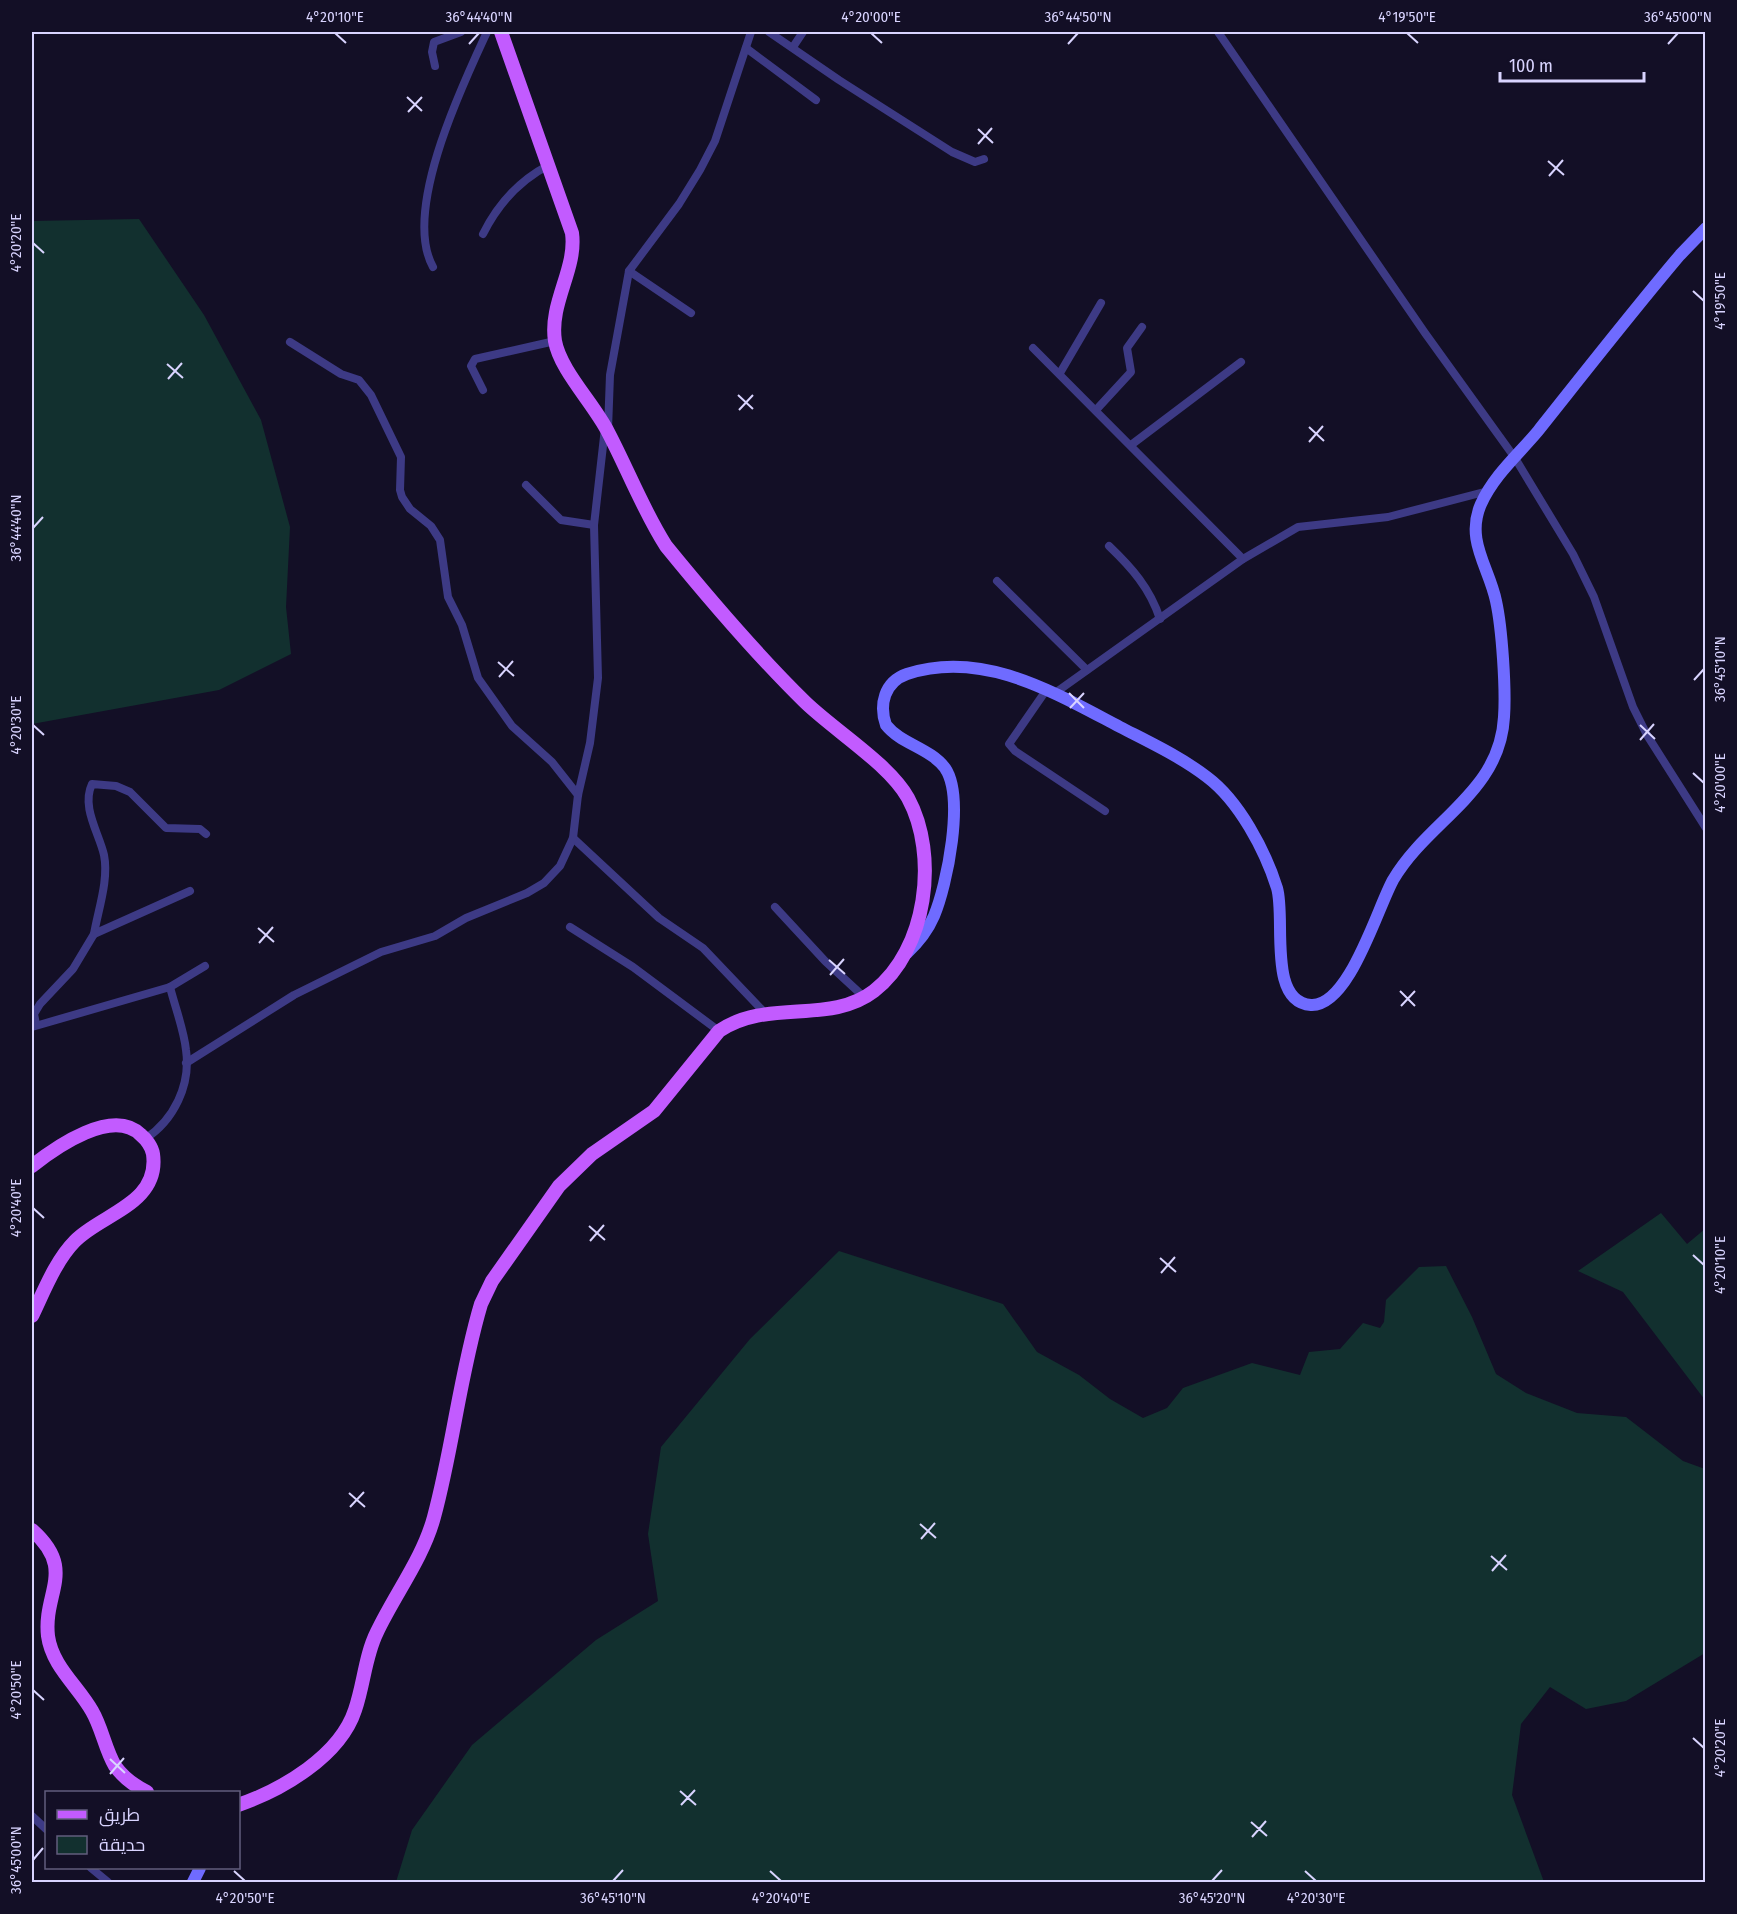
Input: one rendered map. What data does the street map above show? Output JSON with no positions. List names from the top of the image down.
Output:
{
  "legend": ["طريق", "حديقة"],
  "scale_bar": "100 m",
  "coordinates": [
    "4°20'10\"E",
    "36°44'40\"N",
    "4°20'00\"E",
    "36°44'50\"N",
    "4°19'50\"E",
    "36°45'00\"N",
    "4°20'20\"E",
    "36°45'10\"N",
    "4°20'30\"E",
    "4°20'40\"E",
    "4°20'50\"E",
    "36°45'20\"N"
  ]
}
